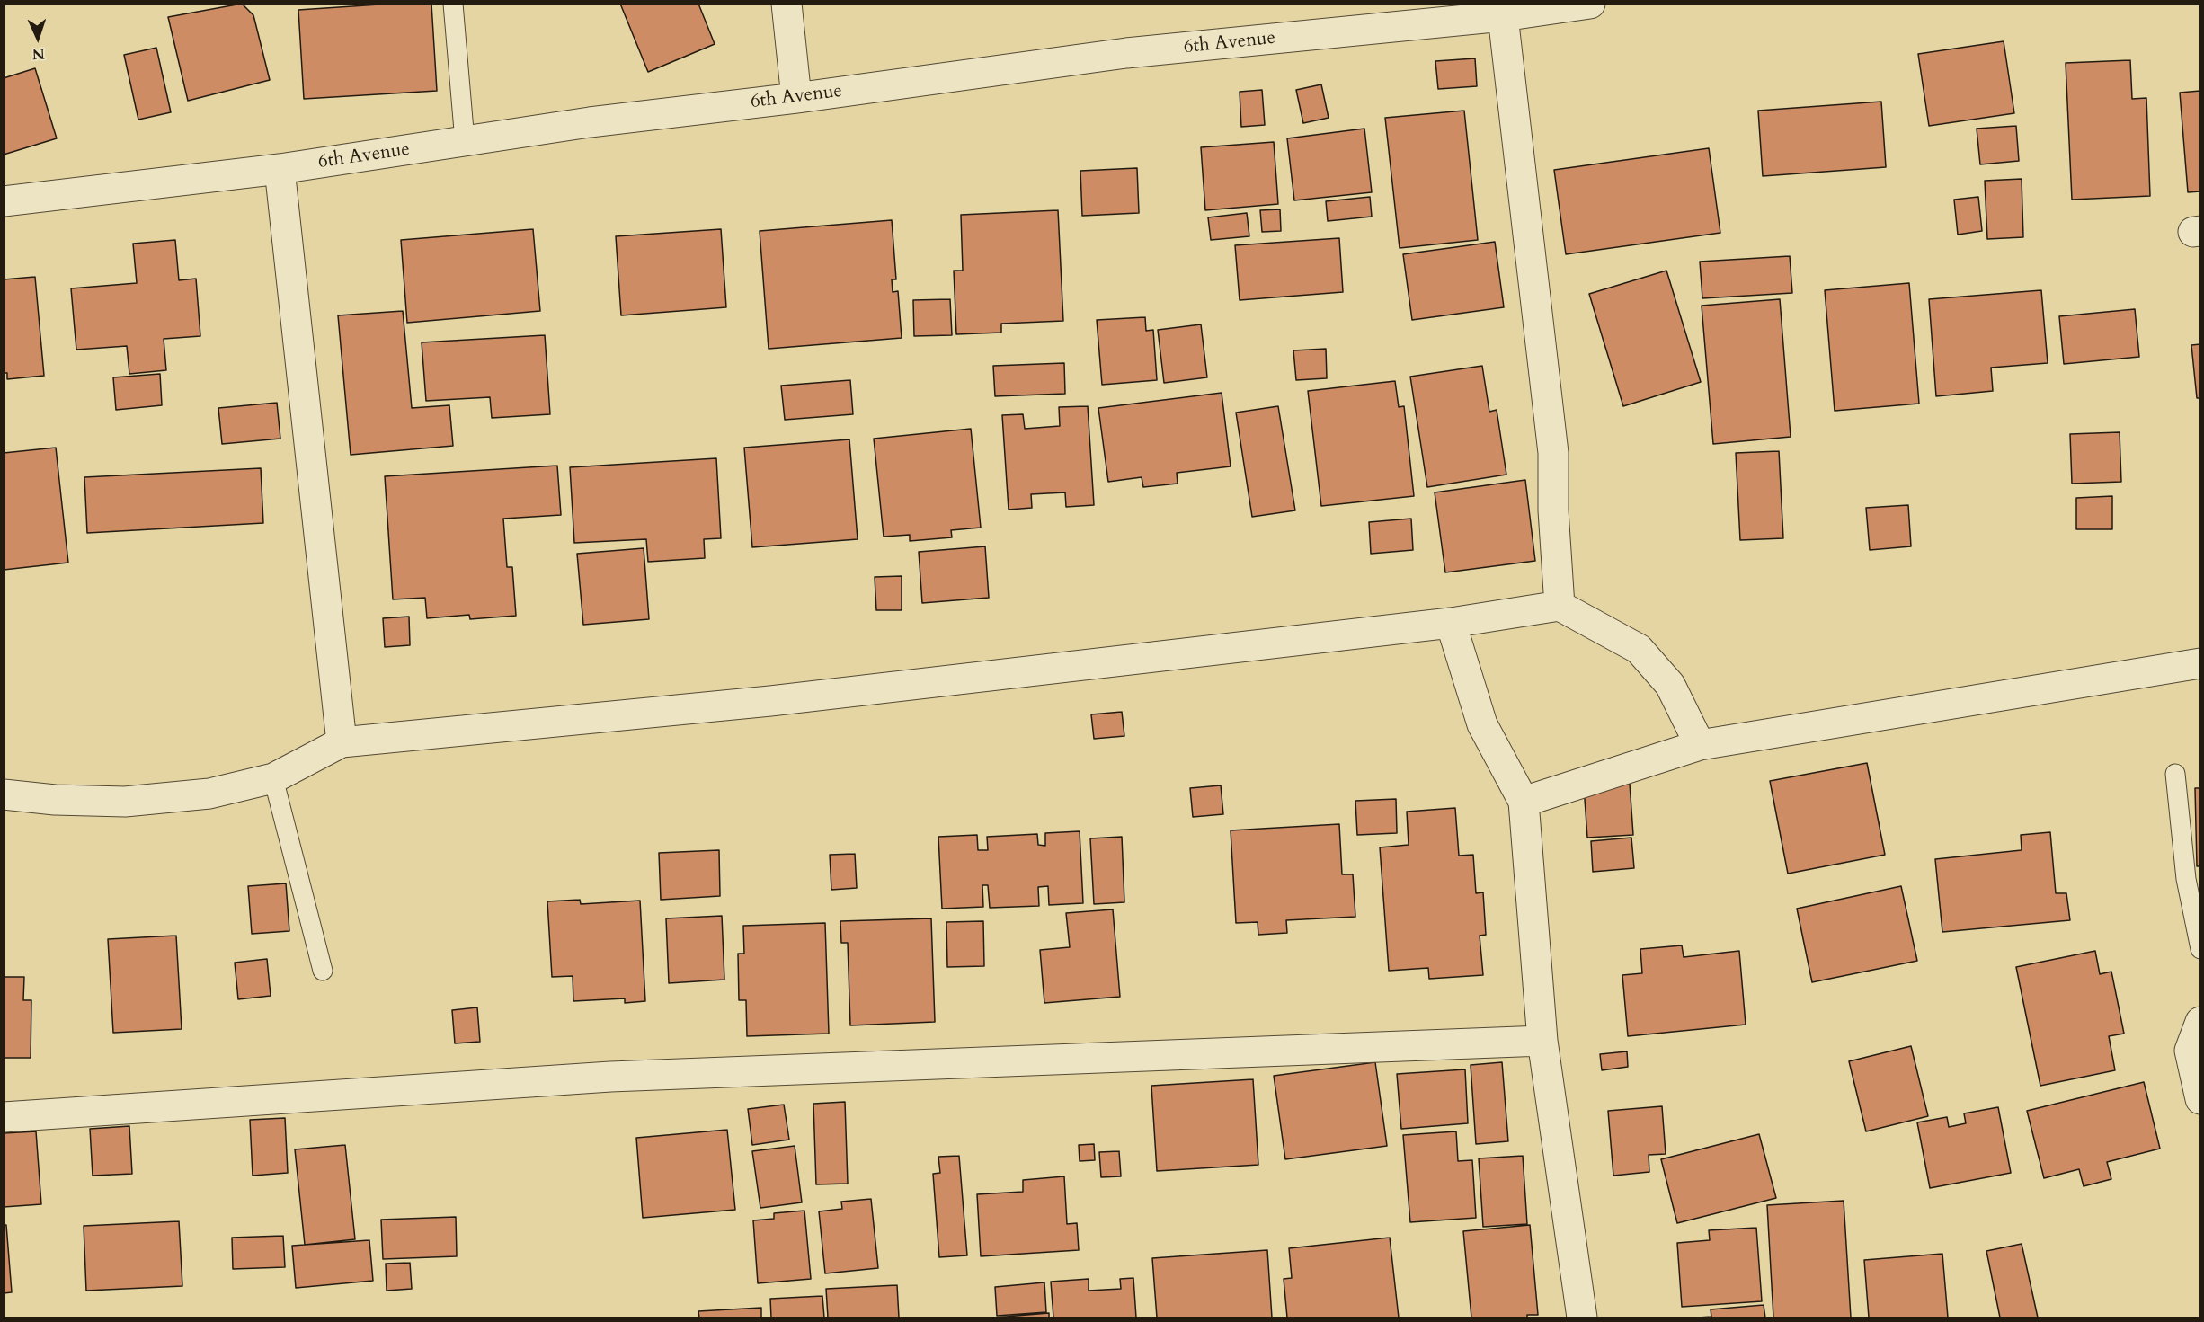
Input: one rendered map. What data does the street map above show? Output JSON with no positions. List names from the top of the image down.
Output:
{
  "streets": {
    "street": ["6th Avenue"]
  },
  "north": "bottom"
}
